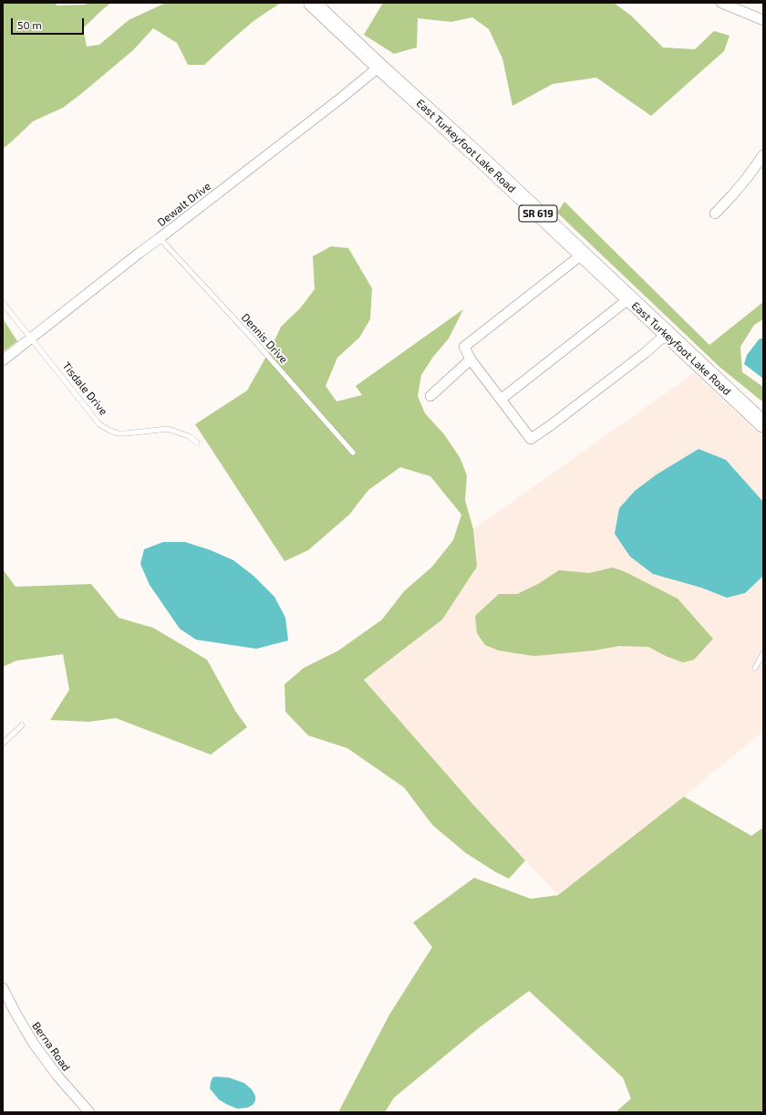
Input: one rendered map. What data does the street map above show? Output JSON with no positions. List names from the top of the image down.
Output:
{
  "streets": {
    "main road": ["East Turkeyfoot Lake Road", "SR 619"],
    "street": ["Dewalt Drive", "Berna Road"],
    "lane": ["Dennis Drive", "Tisdale Drive"]
  },
  "crossings": [
    ["East Turkeyfoot Lake Road", "Dewalt Drive"],
    ["Dewalt Drive", "Dennis Drive"],
    ["Dewalt Drive", "Tisdale Drive"]
  ],
  "scale_bar": "50 m"
}
